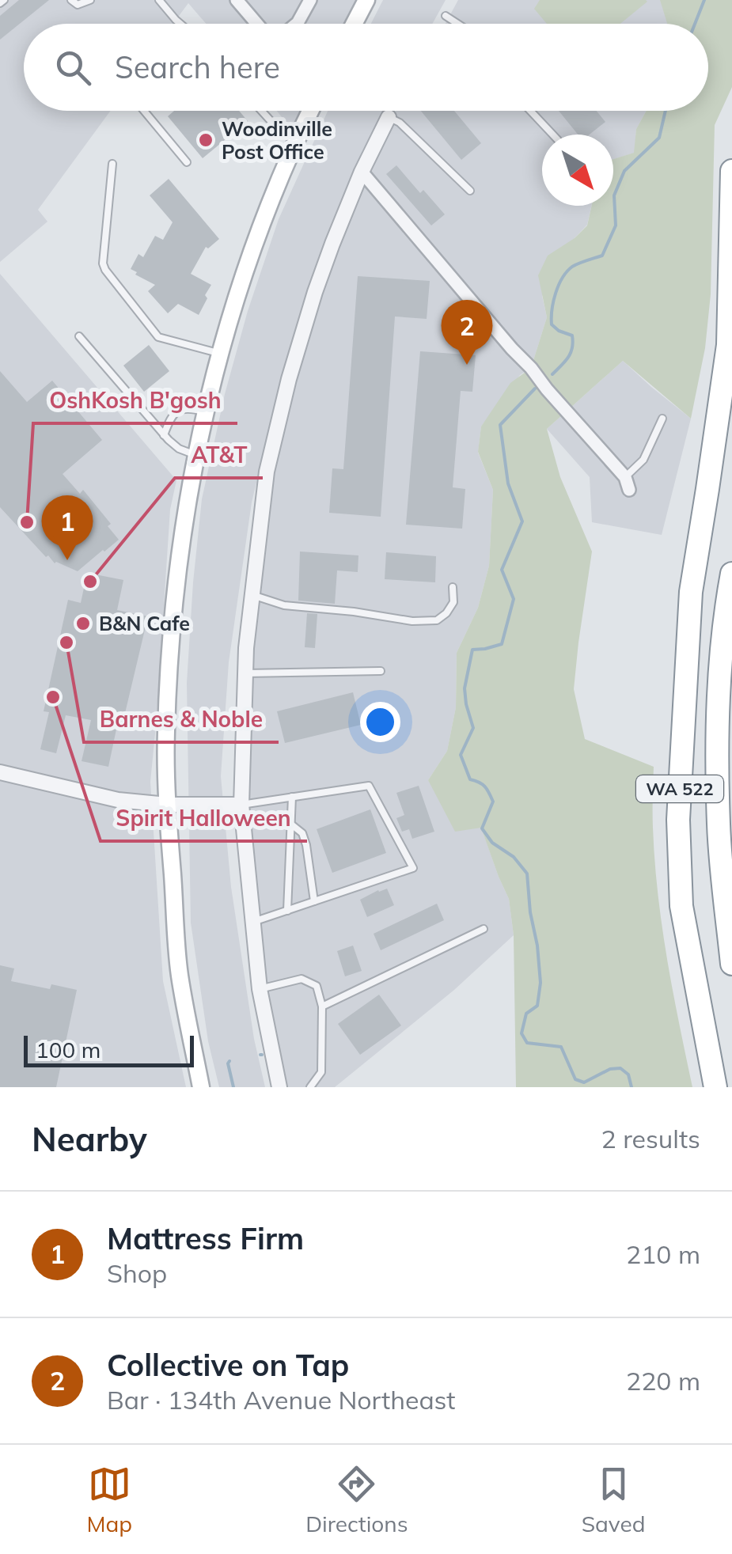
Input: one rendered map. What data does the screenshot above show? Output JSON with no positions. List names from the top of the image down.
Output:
{
  "streets": {
    "highway": ["WA 522"]
  },
  "places": [
    "Woodinville Post Office",
    "OshKosh B'gosh",
    "AT&T",
    "B&N Cafe",
    "Barnes & Noble",
    "Spirit Halloween"
  ],
  "scale_bar": "100 m",
  "north": "bottom right",
  "page": {
    "search": "Search here",
    "pins": ["2", "1"],
    "scale": "100 m",
    "heading": ["Nearby", "2 results"],
    "list": [
      {
        "mark": "1",
        "name": "Mattress Firm",
        "note": "Shop",
        "value": "210 m"
      },
      {
        "mark": "2",
        "name": "Collective on Tap",
        "note": "Bar · 134th Avenue Northeast",
        "value": "220 m"
      }
    ],
    "nav": ["Map", "Directions", "Saved"]
  }
}
